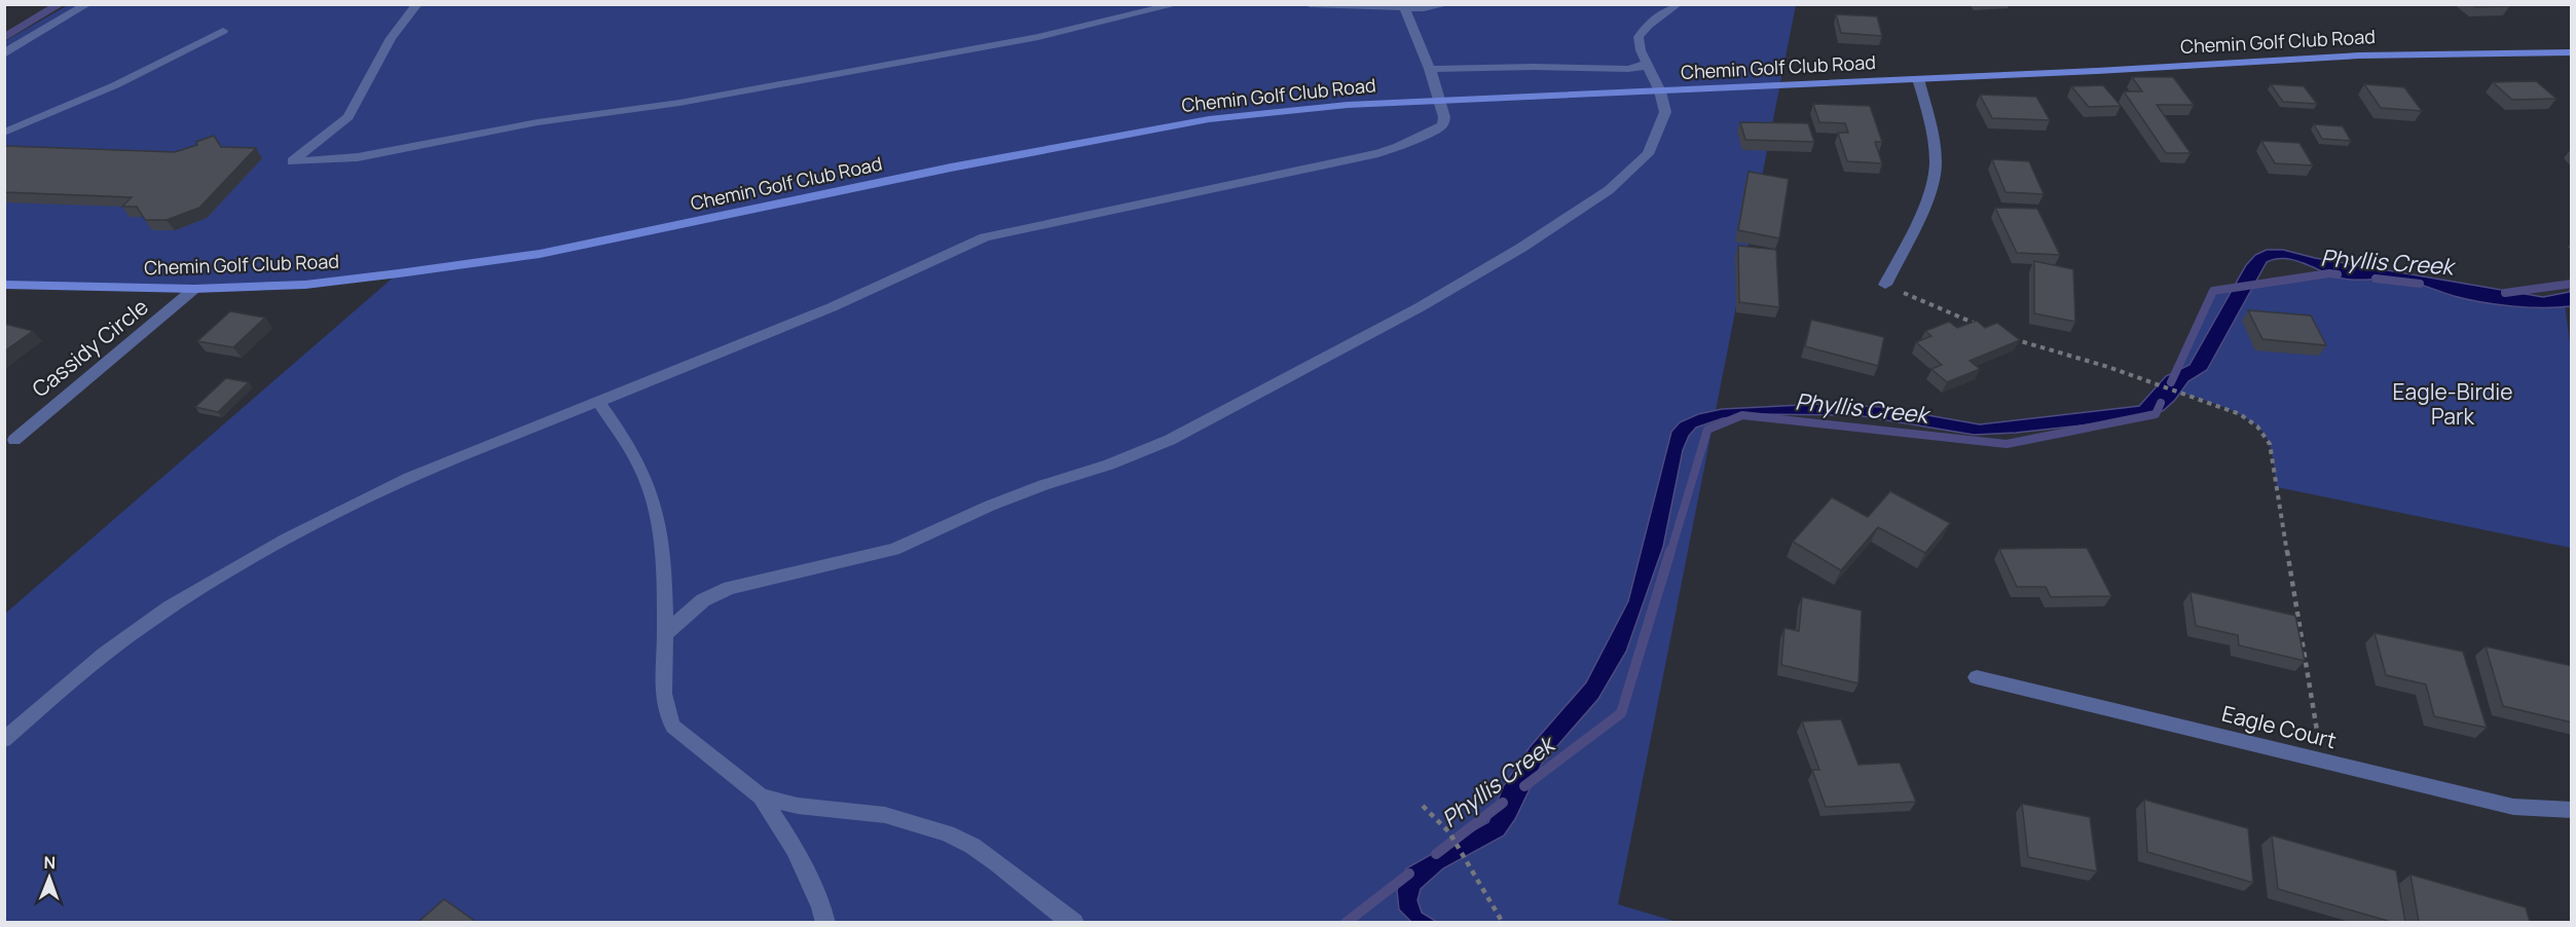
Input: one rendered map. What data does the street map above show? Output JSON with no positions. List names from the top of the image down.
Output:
{
  "streets": {
    "street": ["Chemin Golf Club Road", "Cassidy Circle", "Eagle Court"]
  },
  "crossings": [
    ["Chemin Golf Club Road", "Cassidy Circle"]
  ],
  "water": ["Phyllis Creek"],
  "parks": ["Eagle-Birdie Park"],
  "north": "top"
}
